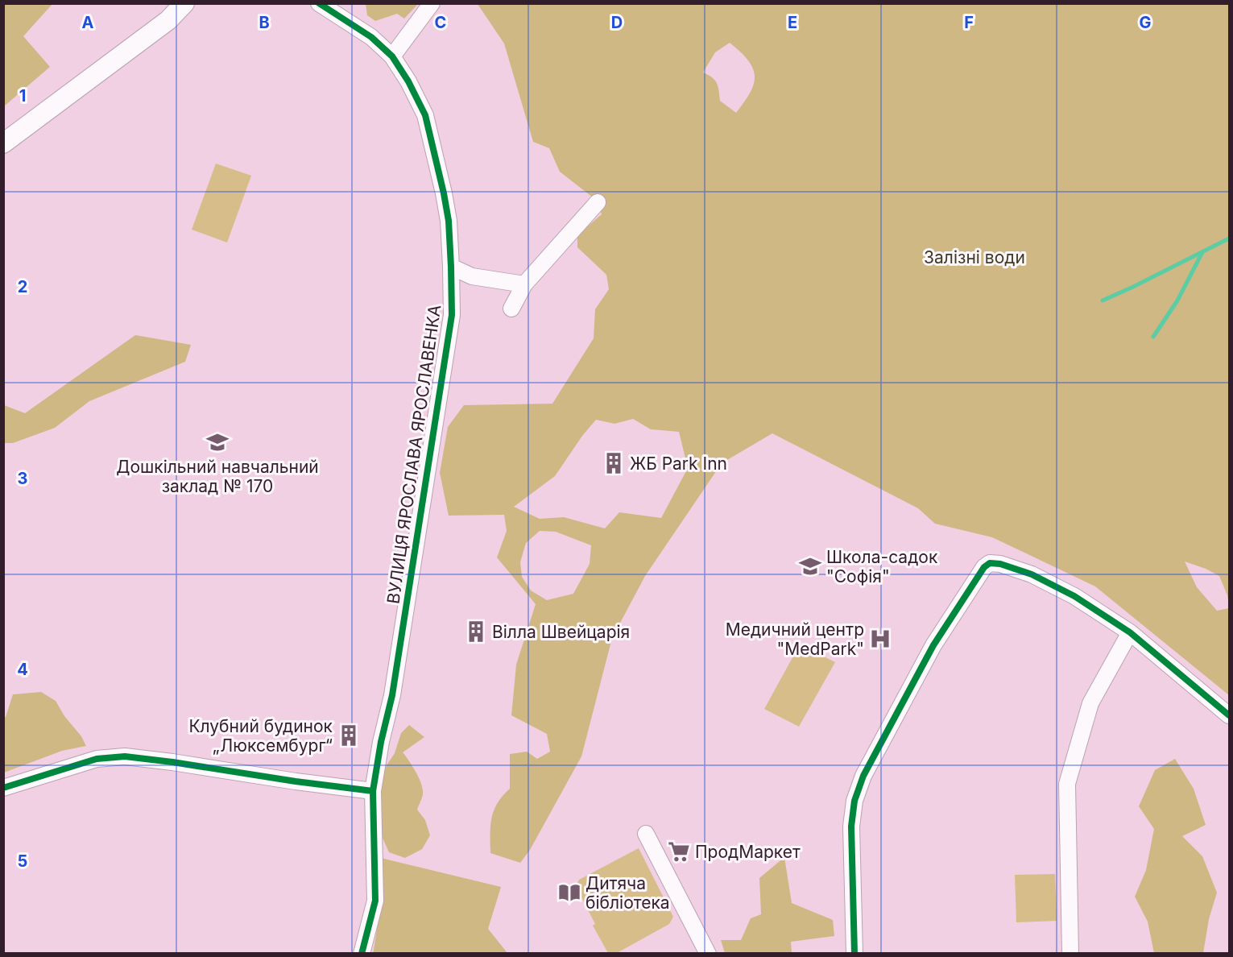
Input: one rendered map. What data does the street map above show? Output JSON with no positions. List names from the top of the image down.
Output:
{
  "streets": {
    "street": ["ВУЛИЦЯ ЯРОСЛАВА ЯРОСЛАВЕНКА"]
  },
  "parks": ["Залізні води"],
  "places": {
    "school or university": ["Дошкільний навчальний заклад № 170", "Школа-садок \"Софія\""],
    "building": ["ЖБ Park Inn", "Вілла Швейцарія", "Клубний будинок „Люксембург“"],
    "hospital": ["Медичний центр \"MedPark\""],
    "supermarket": ["ПродМаркет"],
    "library": ["Дитяча бібліотека"]
  },
  "grid": {
    "columns": [
      "A",
      "B",
      "C",
      "D",
      "E",
      "F",
      "G"
    ],
    "rows": [
      "1",
      "2",
      "3",
      "4",
      "5"
    ]
  }
}
